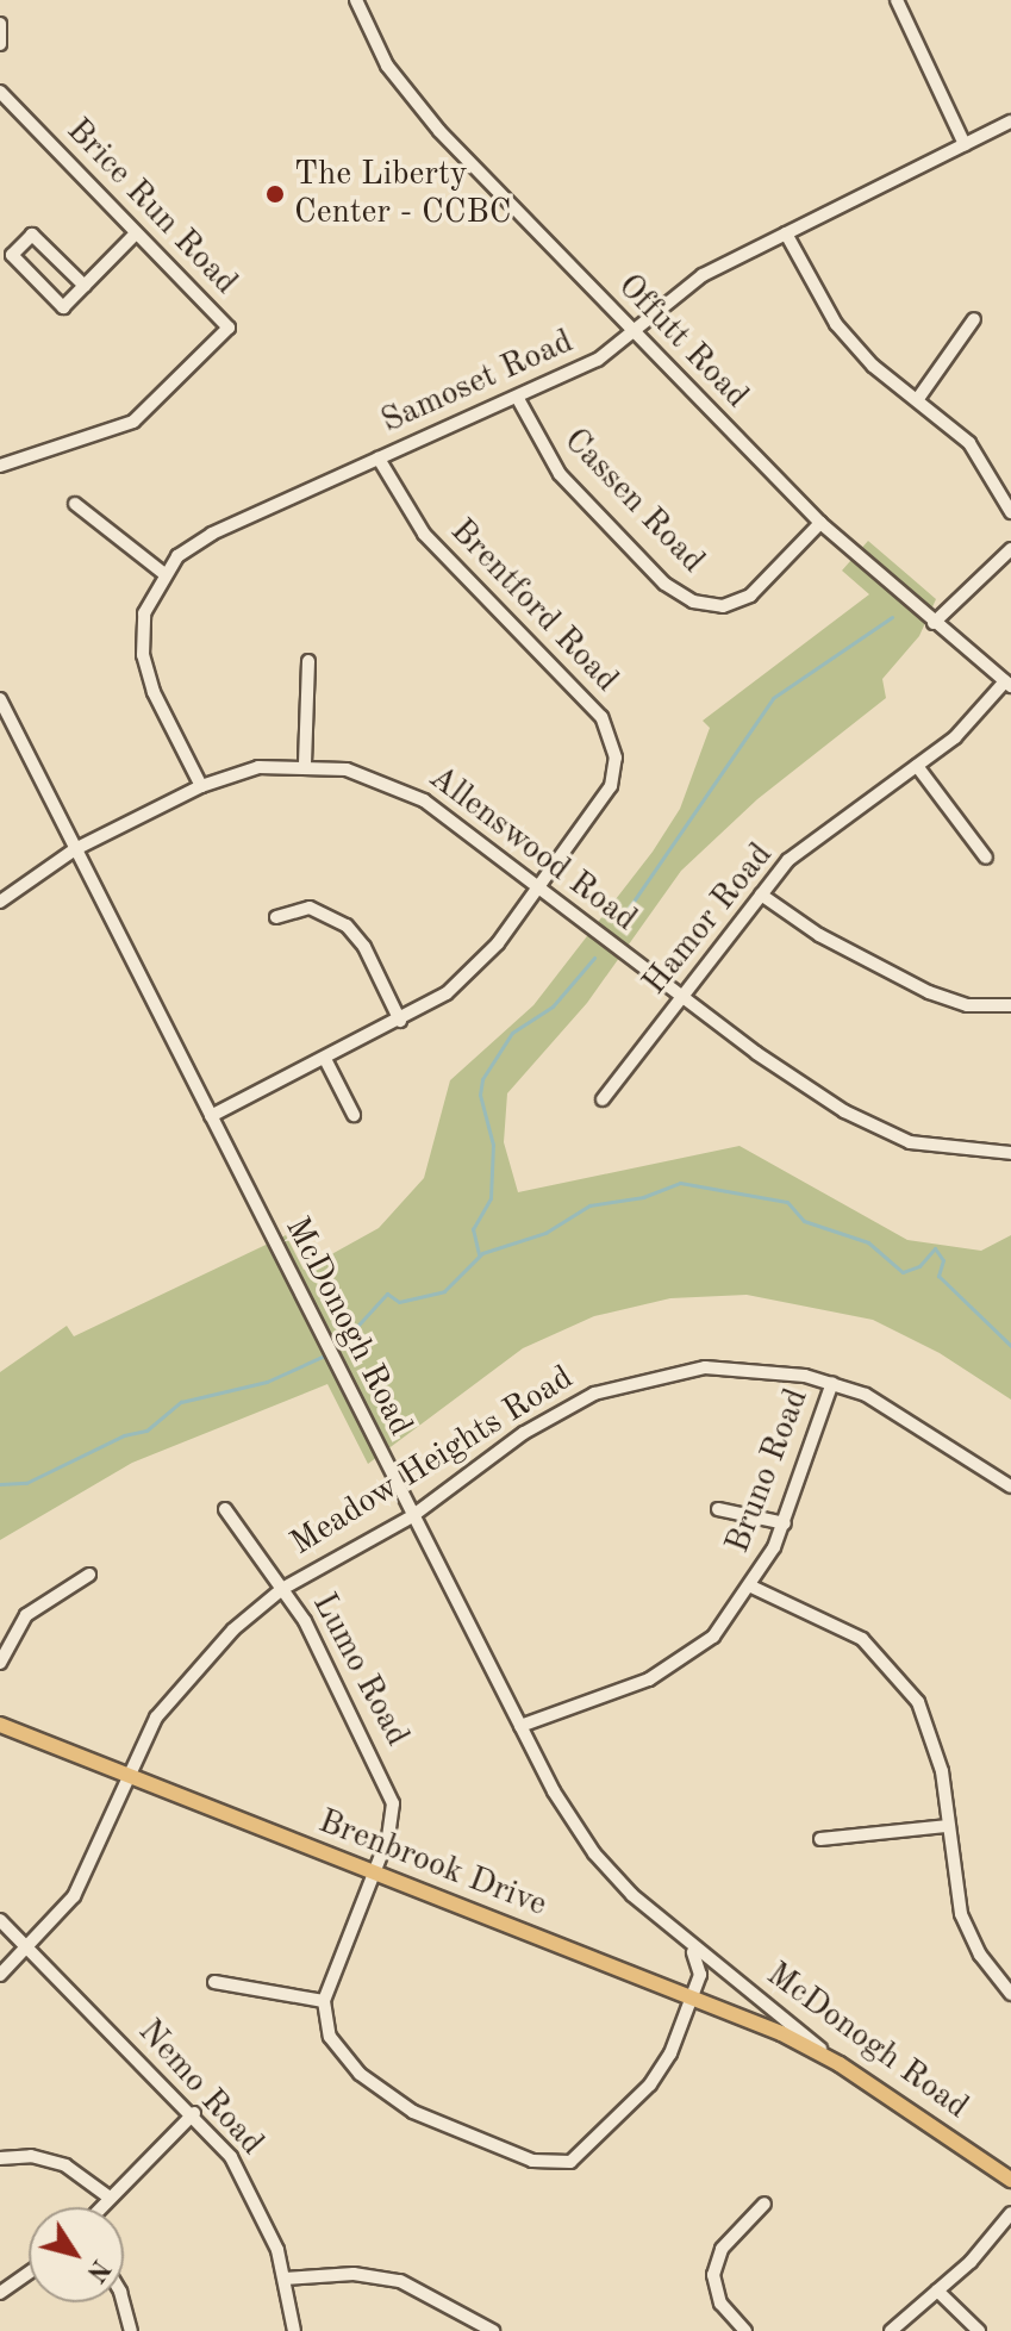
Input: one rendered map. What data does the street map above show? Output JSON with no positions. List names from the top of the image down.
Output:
{
  "streets": {
    "main road": ["McDonogh Road", "Brenbrook Drive"],
    "street": [
      "Brice Run Road",
      "Offutt Road",
      "Samoset Road",
      "Cassen Road",
      "Brentford Road",
      "Allenswood Road",
      "Hamor Road",
      "Meadow Heights Road",
      "Bruno Road",
      "Lumo Road",
      "Nemo Road"
    ]
  },
  "crossings": [
    ["Offutt Road", "Samoset Road"],
    ["Offutt Road", "Cassen Road"],
    ["Offutt Road", "Hamor Road"],
    ["Samoset Road", "Cassen Road"],
    ["Samoset Road", "Brentford Road"],
    ["Samoset Road", "Allenswood Road"],
    ["Brentford Road", "Allenswood Road"],
    ["Brentford Road", "McDonogh Road"],
    ["Allenswood Road", "Hamor Road"],
    ["Allenswood Road", "McDonogh Road"],
    ["McDonogh Road", "Meadow Heights Road"],
    ["McDonogh Road", "Bruno Road"],
    ["McDonogh Road", "Brenbrook Drive"],
    ["Meadow Heights Road", "Bruno Road"],
    ["Meadow Heights Road", "Lumo Road"],
    ["Meadow Heights Road", "Brenbrook Drive"],
    ["Meadow Heights Road", "Nemo Road"],
    ["Lumo Road", "Brenbrook Drive"]
  ],
  "places": ["The Liberty Center - CCBC"],
  "north": "bottom right"
}
